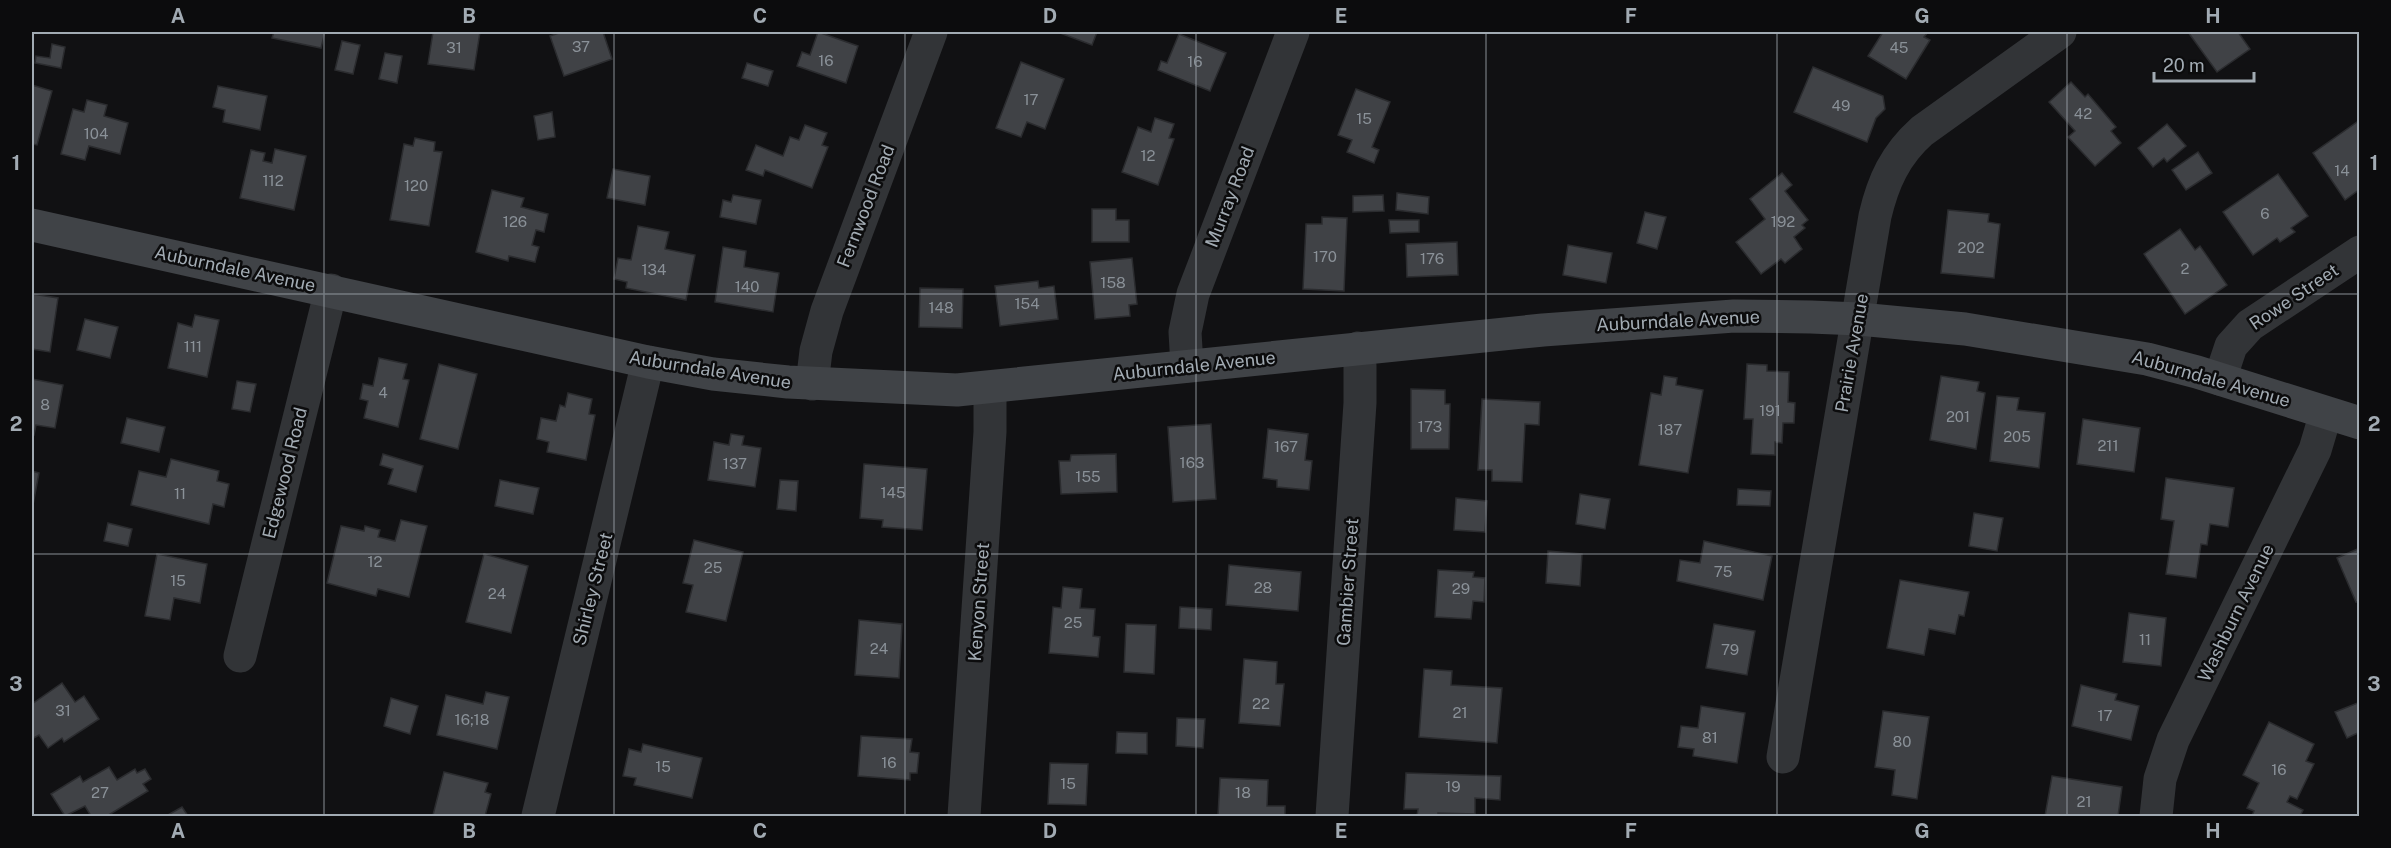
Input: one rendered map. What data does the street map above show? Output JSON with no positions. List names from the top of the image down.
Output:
{
  "streets": {
    "street": [
      "Murray Road",
      "Fernwood Road",
      "Auburndale Avenue",
      "Rowe Street",
      "Prairie Avenue",
      "Edgewood Road",
      "Gambier Street",
      "Shirley Street",
      "Kenyon Street",
      "Washburn Avenue"
    ]
  },
  "crossings": [
    ["Murray Road", "Auburndale Avenue"],
    ["Fernwood Road", "Auburndale Avenue"],
    ["Auburndale Avenue", "Rowe Street"],
    ["Auburndale Avenue", "Prairie Avenue"],
    ["Auburndale Avenue", "Edgewood Road"],
    ["Auburndale Avenue", "Gambier Street"],
    ["Auburndale Avenue", "Shirley Street"],
    ["Auburndale Avenue", "Kenyon Street"],
    ["Auburndale Avenue", "Washburn Avenue"]
  ],
  "house_numbers": [
    "37",
    "31",
    "45",
    "16",
    "16",
    "17",
    "49",
    "42",
    "15",
    "104",
    "12",
    "14",
    "112",
    "120",
    "6",
    "126",
    "192",
    "202",
    "170",
    "176",
    "2",
    "134",
    "158",
    "140",
    "154",
    "148",
    "111",
    "4",
    "8",
    "191",
    "201",
    "173",
    "187",
    "205",
    "211",
    "167",
    "163",
    "137",
    "155",
    "145",
    "11",
    "12",
    "25",
    "75",
    "15",
    "28",
    "29",
    "24",
    "25",
    "11",
    "24",
    "79",
    "22",
    "31",
    "21",
    "17",
    "16;18",
    "81",
    "80",
    "16",
    "15",
    "16",
    "15",
    "19",
    "27",
    "18",
    "21"
  ],
  "scale_bar": "20 m",
  "grid": {
    "columns": [
      "A",
      "B",
      "C",
      "D",
      "E",
      "F",
      "G",
      "H"
    ],
    "rows": ["1", "2", "3"]
  }
}
